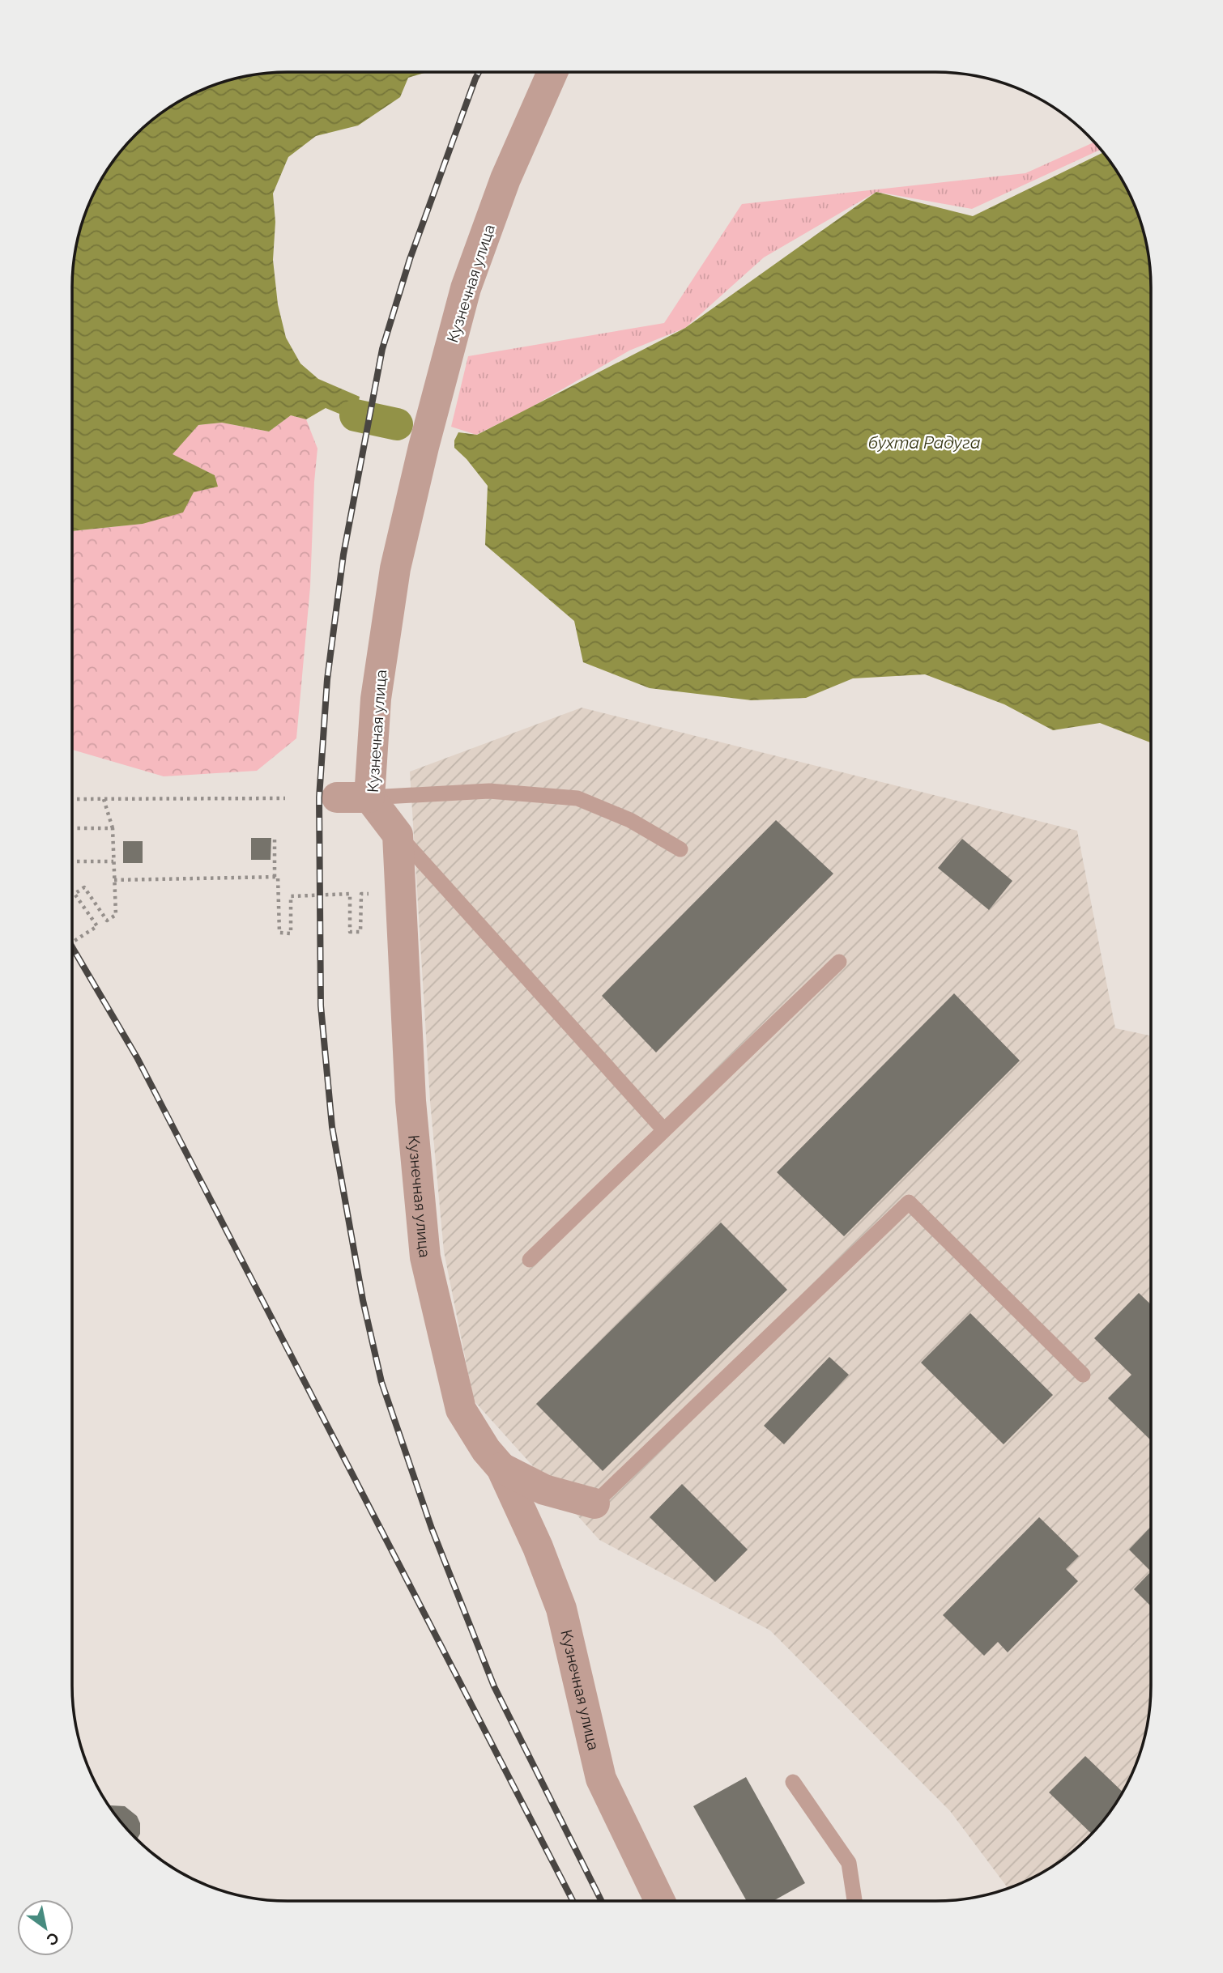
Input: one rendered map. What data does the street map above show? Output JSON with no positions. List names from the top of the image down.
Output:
{
  "streets": {
    "street": ["Кузнечная улица"]
  },
  "water": ["бухта Радуга"],
  "north": "bottom right"
}
